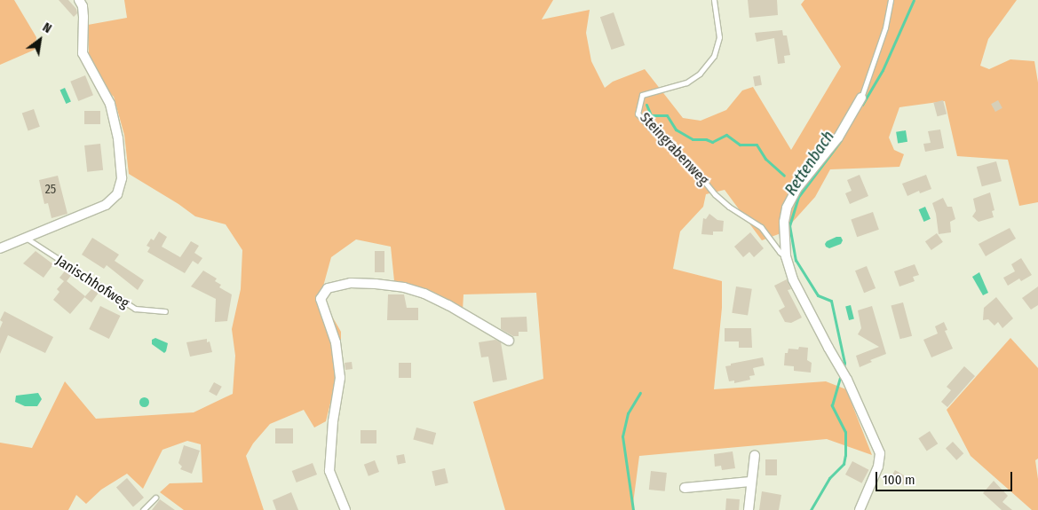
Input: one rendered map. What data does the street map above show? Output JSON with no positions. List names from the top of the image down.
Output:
{
  "streets": {
    "street": ["Steingrabenweg"],
    "lane": ["Janischhofweg"]
  },
  "water": ["Rettenbach"],
  "house_numbers": ["25"],
  "scale_bar": "100 m",
  "north": "top right"
}
